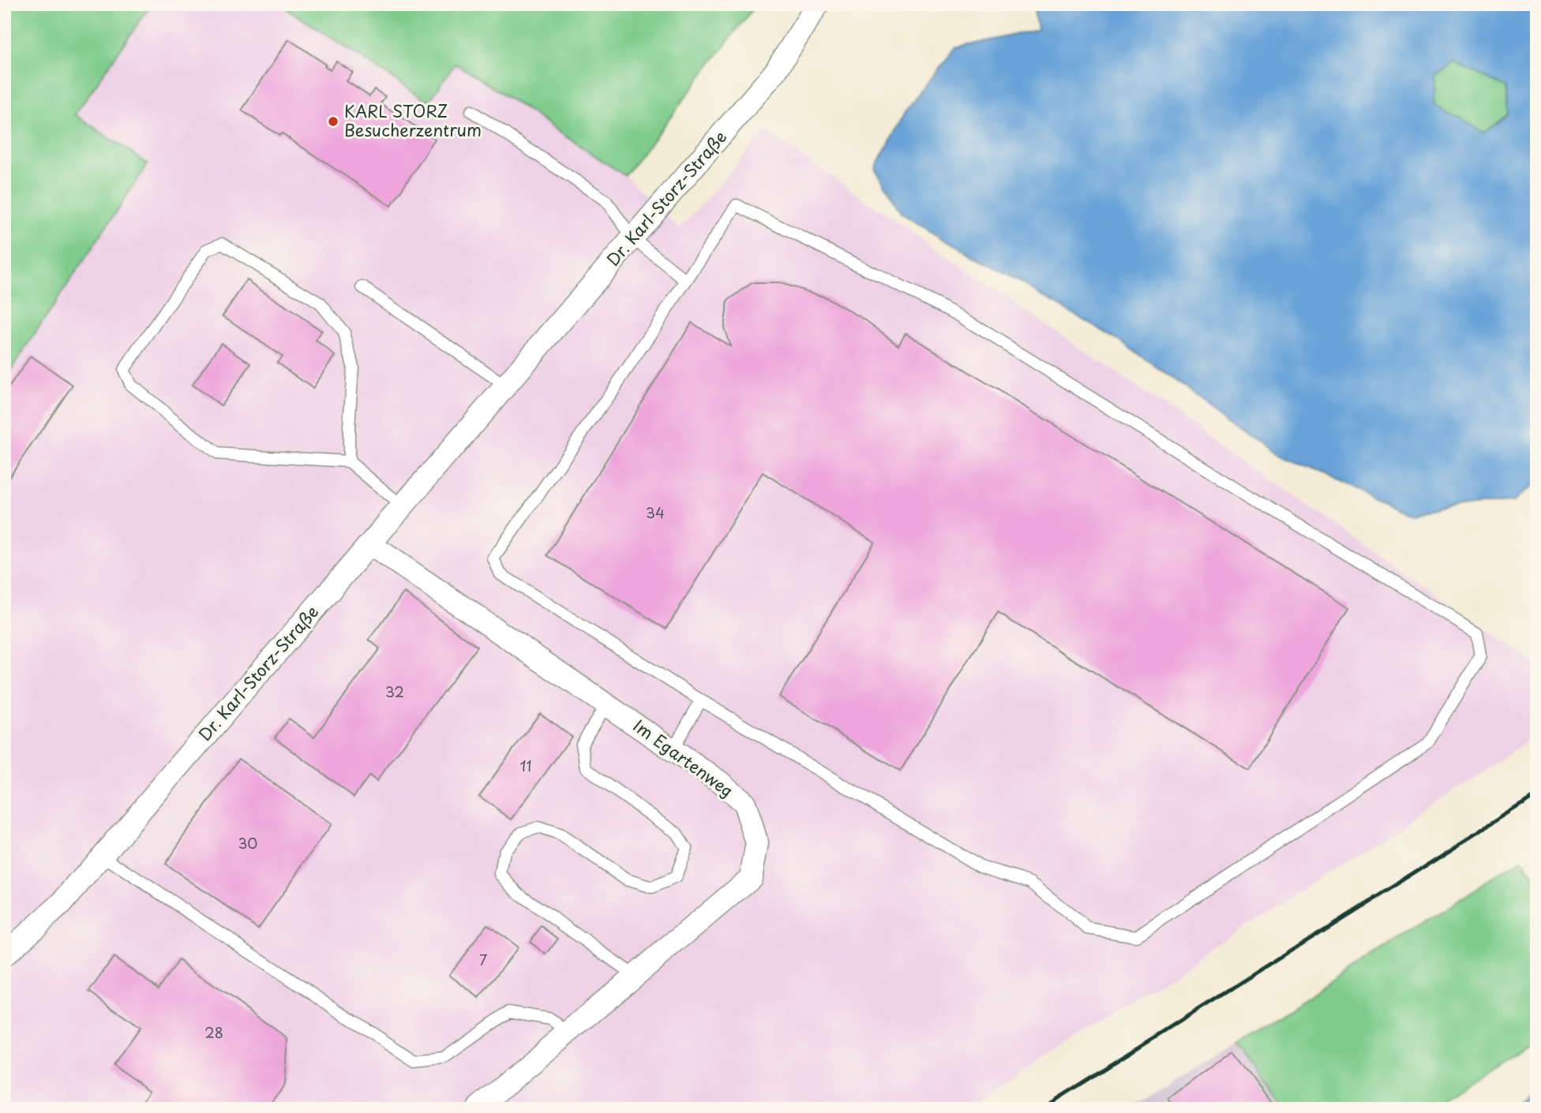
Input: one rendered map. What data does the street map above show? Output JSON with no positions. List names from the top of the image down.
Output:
{
  "streets": {
    "street": ["Dr. Karl-Storz-Straße", "Im Egartenweg"]
  },
  "crossings": [
    ["Dr. Karl-Storz-Straße", "Im Egartenweg"]
  ],
  "places": ["KARL STORZ Besucherzentrum"],
  "house_numbers": [
    "34",
    "32",
    "11",
    "30",
    "7",
    "28"
  ]
}
